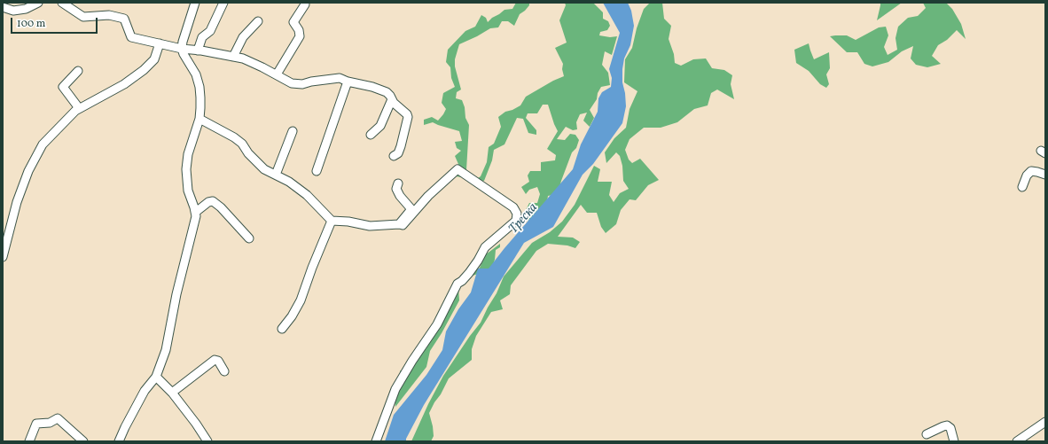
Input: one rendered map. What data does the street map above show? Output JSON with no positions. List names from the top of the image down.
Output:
{
  "water": ["Треска"],
  "scale_bar": "100 m"
}
